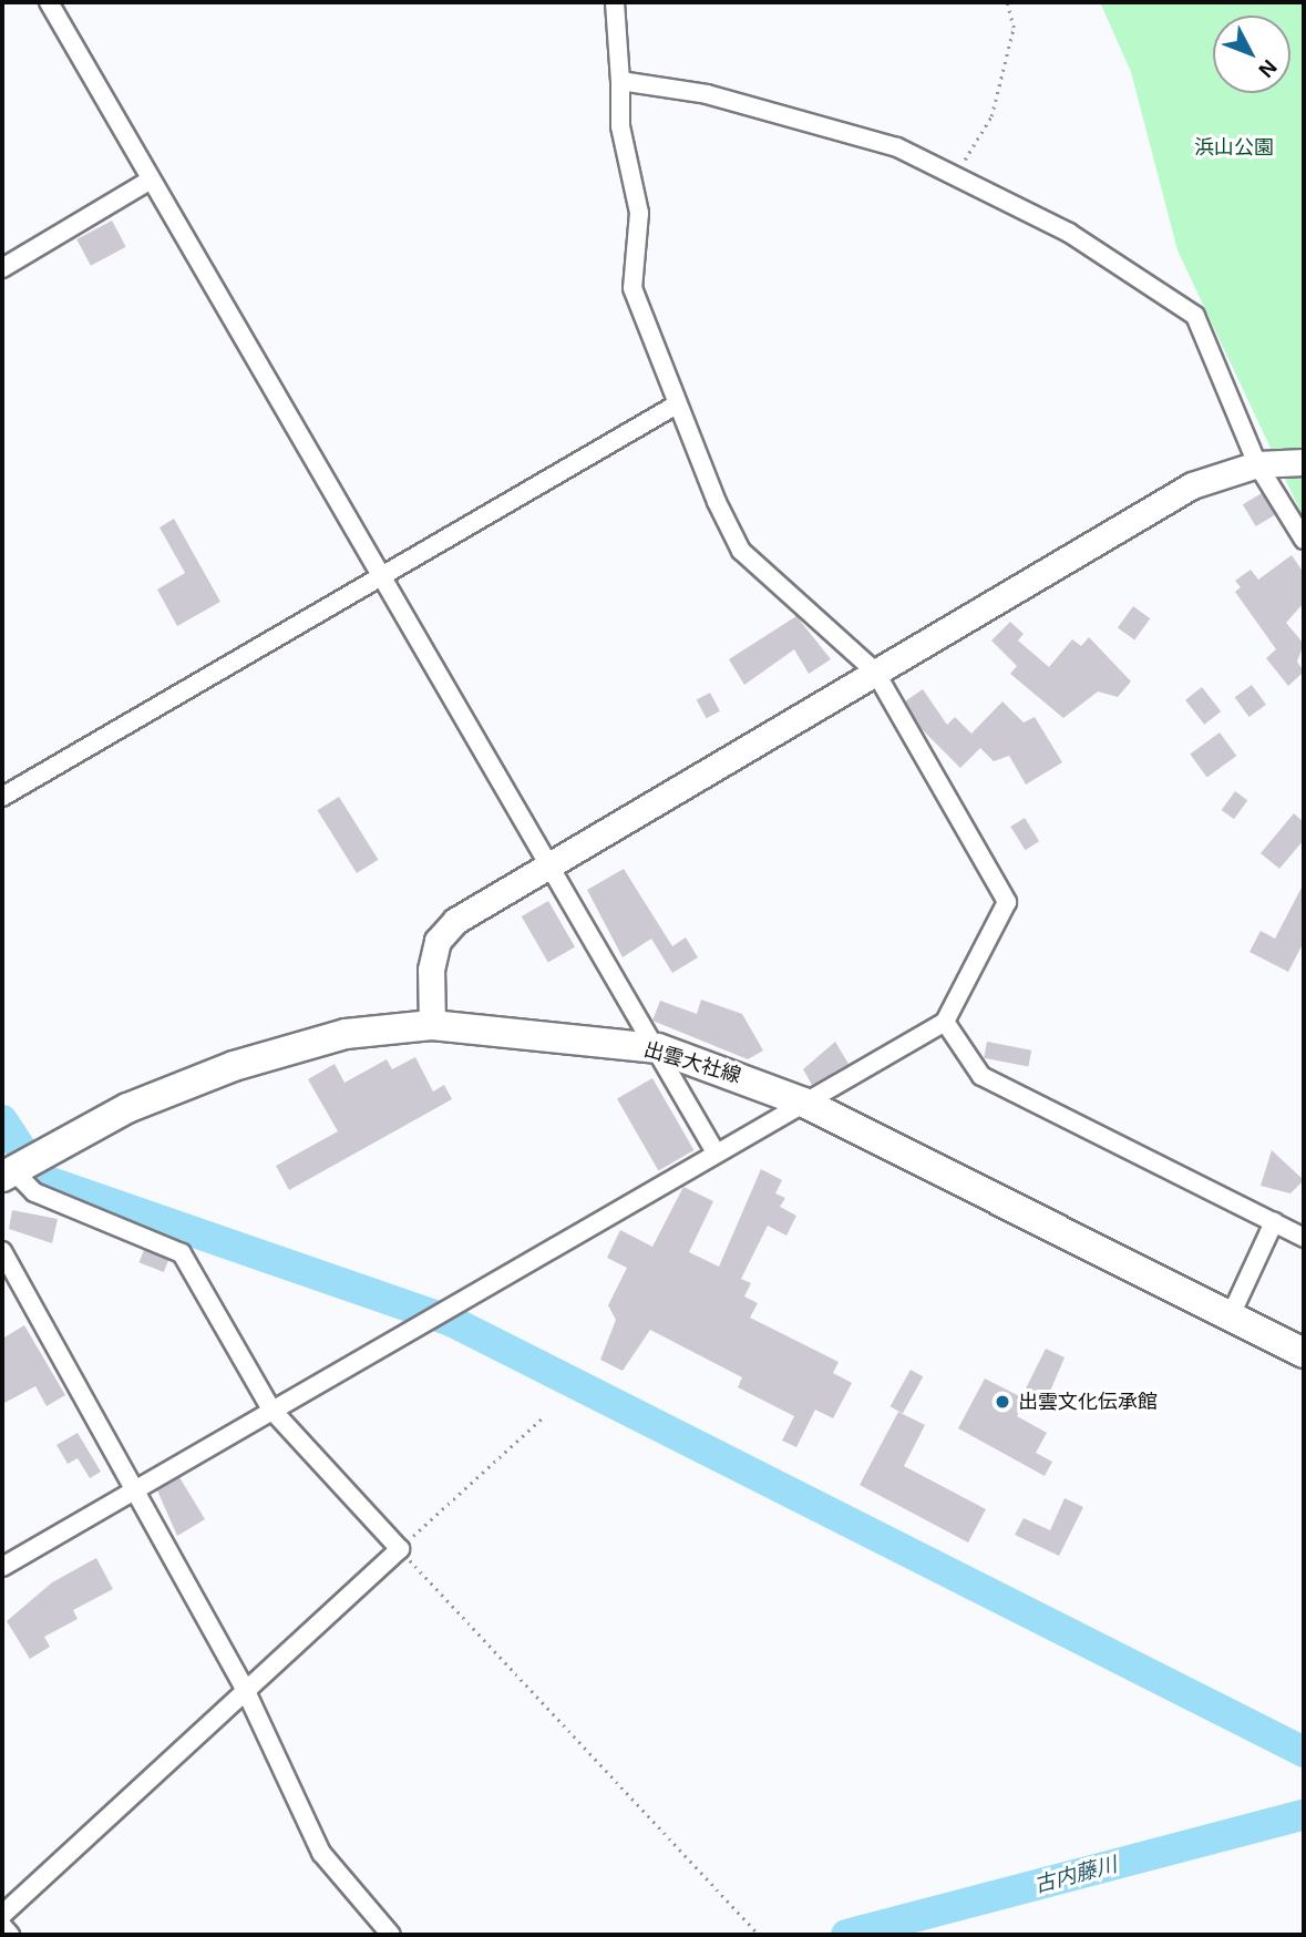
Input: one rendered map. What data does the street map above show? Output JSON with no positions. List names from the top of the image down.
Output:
{
  "streets": {
    "main road": ["出雲大社線"]
  },
  "water": ["古内藤川"],
  "parks": ["浜山公園"],
  "places": ["出雲文化伝承館"],
  "north": "bottom right"
}
